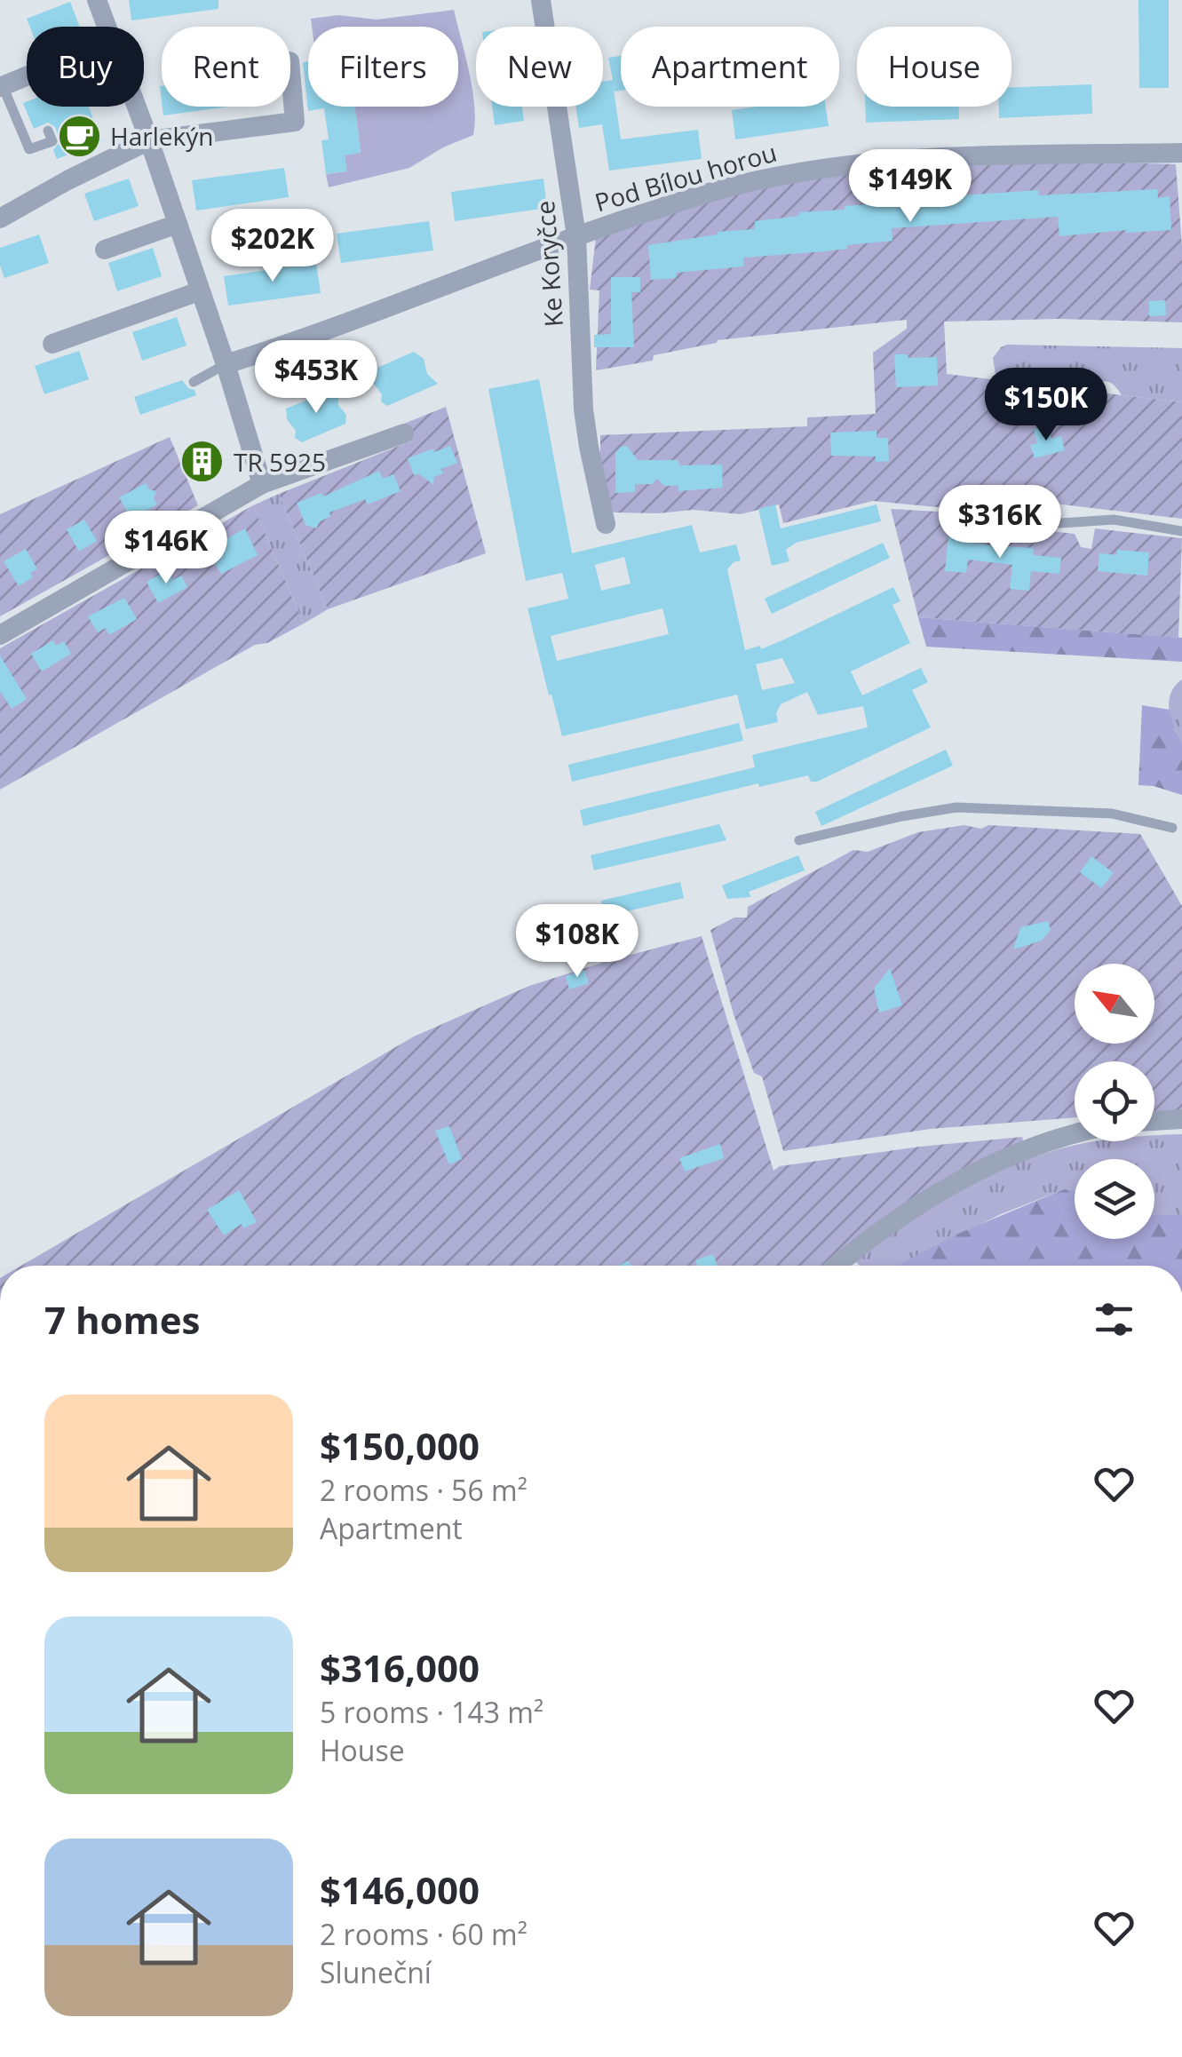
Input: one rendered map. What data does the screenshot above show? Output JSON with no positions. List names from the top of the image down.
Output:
{
  "streets": {
    "street": ["Pod Bílou horou", "Ke Koryčce"]
  },
  "crossings": [
    ["Pod Bílou horou", "Ke Koryčce"]
  ],
  "places": {
    "cafe": ["Harlekýn"],
    "building": ["TR 5925"]
  },
  "north": "top left",
  "page": {
    "chip": [
      "Buy",
      "Rent",
      "Filters",
      "New",
      "Apartment",
      "House"
    ],
    "price": [
      "$149K",
      "$202K",
      "$453K",
      "$150K",
      "$316K",
      "$146K",
      "$108K"
    ],
    "heading": "7 homes",
    "list": [
      {
        "name": "$150,000",
        "note": "2 rooms · 56 m² · Apartment"
      },
      {
        "name": "$316,000",
        "note": "5 rooms · 143 m² · House"
      },
      {
        "name": "$146,000",
        "note": "2 rooms · 60 m² · Sluneční"
      }
    ]
  }
}
